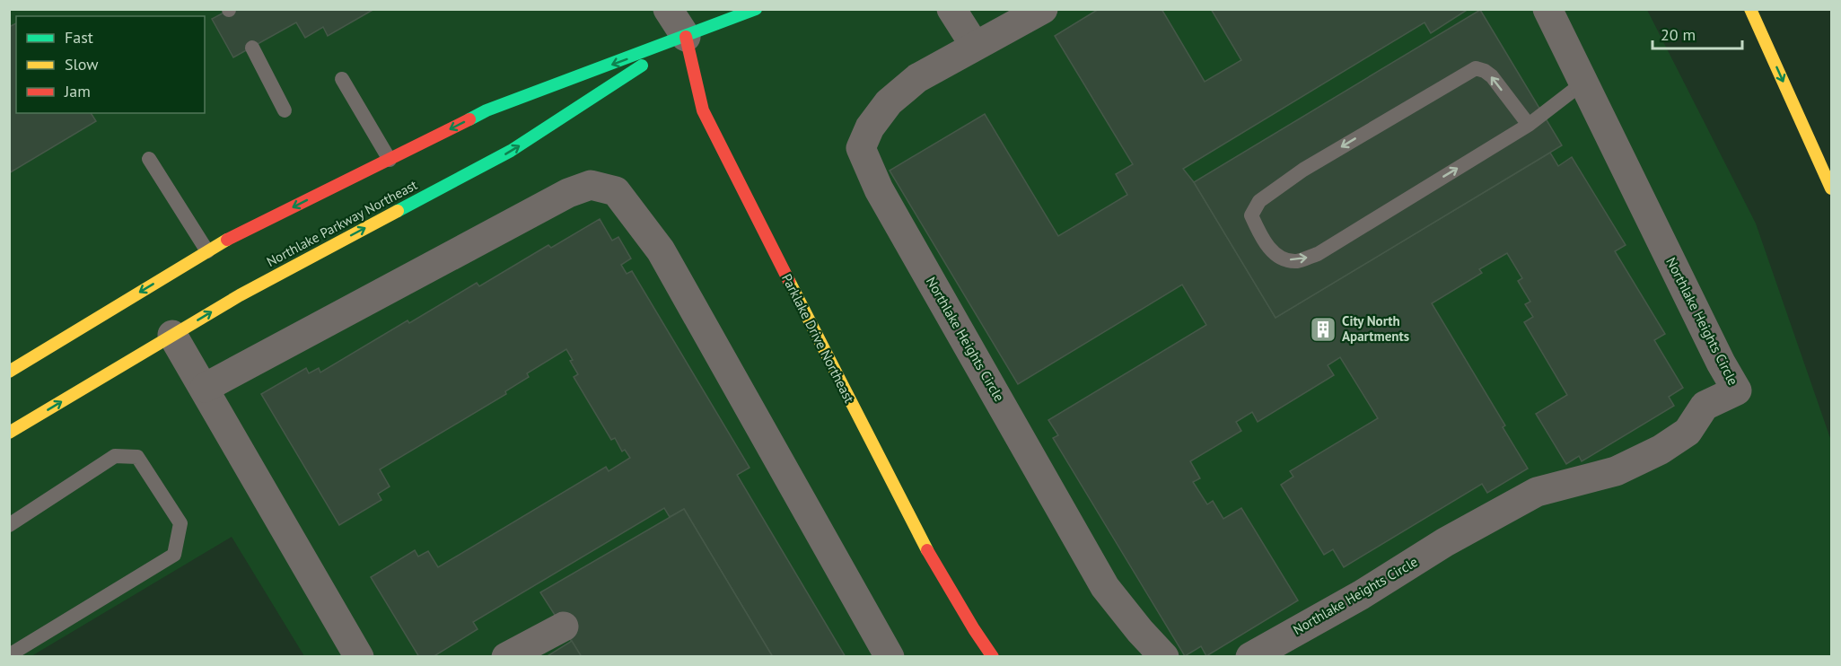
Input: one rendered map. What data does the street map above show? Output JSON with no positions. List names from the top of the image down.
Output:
{
  "streets": {
    "main road": ["Northlake Parkway Northeast", "Parklake Drive Northeast"],
    "street": ["Northlake Heights Circle"]
  },
  "crossings": [
    ["Northlake Parkway Northeast", "Parklake Drive Northeast"]
  ],
  "places": {
    "building": ["City North Apartments"]
  },
  "legend": ["Fast", "Slow", "Jam"],
  "scale_bar": "20 m"
}
